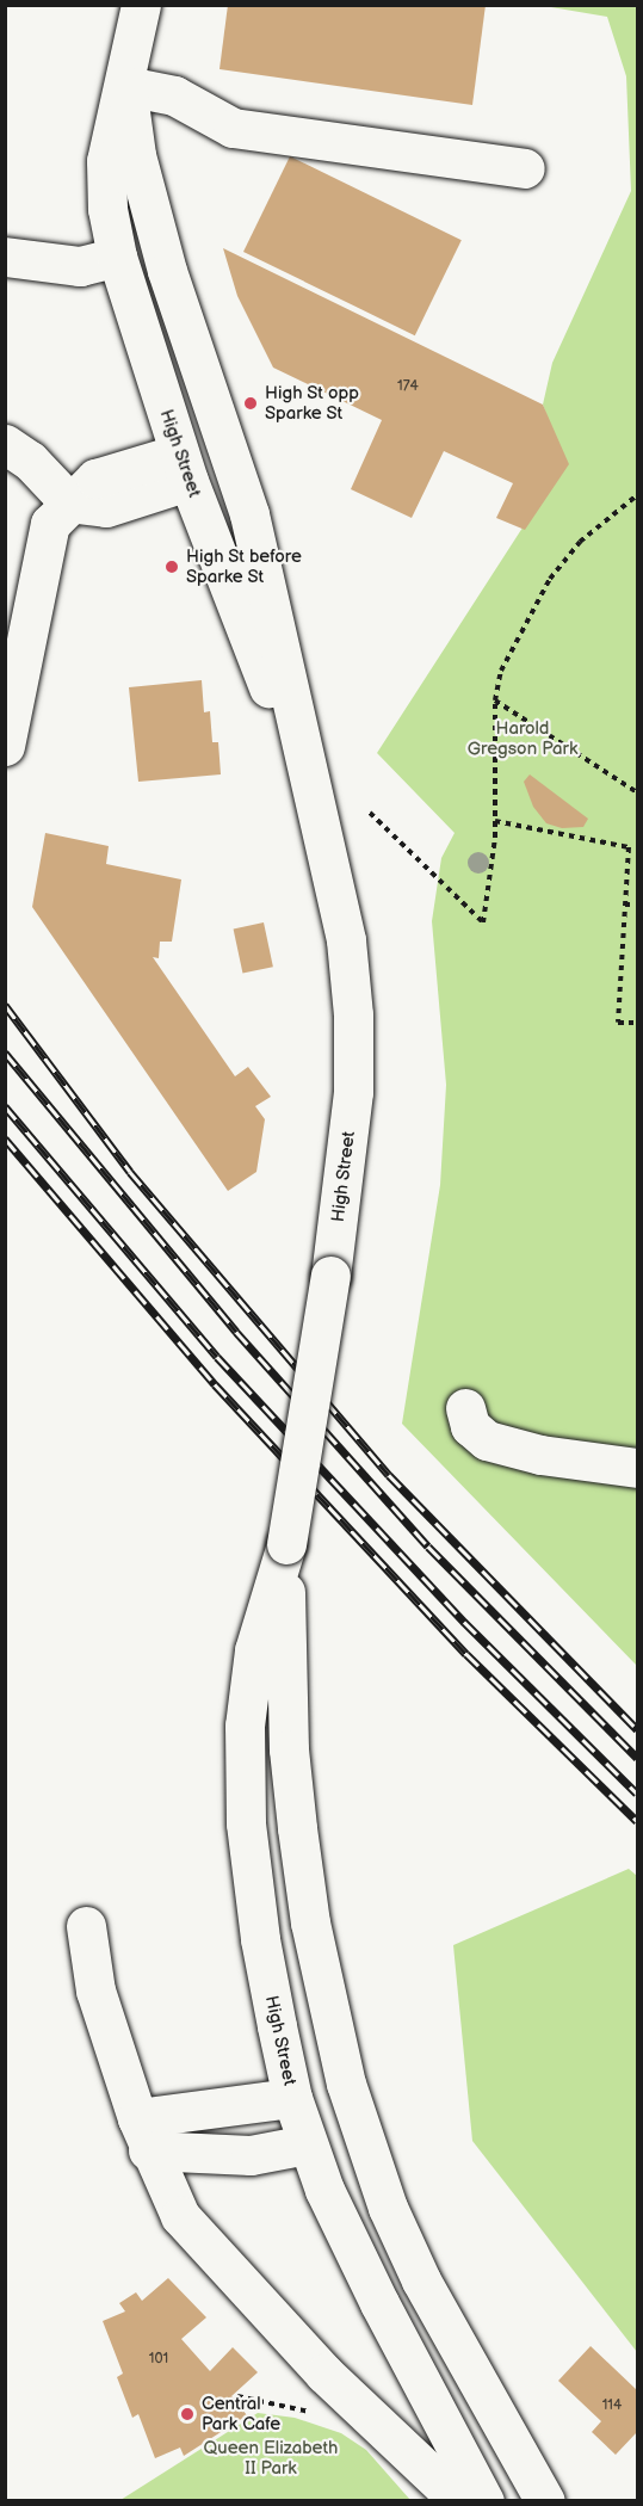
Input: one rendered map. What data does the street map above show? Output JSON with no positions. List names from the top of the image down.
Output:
{
  "streets": {
    "main road": ["High Street"]
  },
  "parks": ["Harold Gregson Park", "Queen Elizabeth II Park"],
  "places": ["High St opp Sparke St", "High St before Sparke St", "Central Park Cafe"],
  "house_numbers": ["174", "101", "114"]
}
